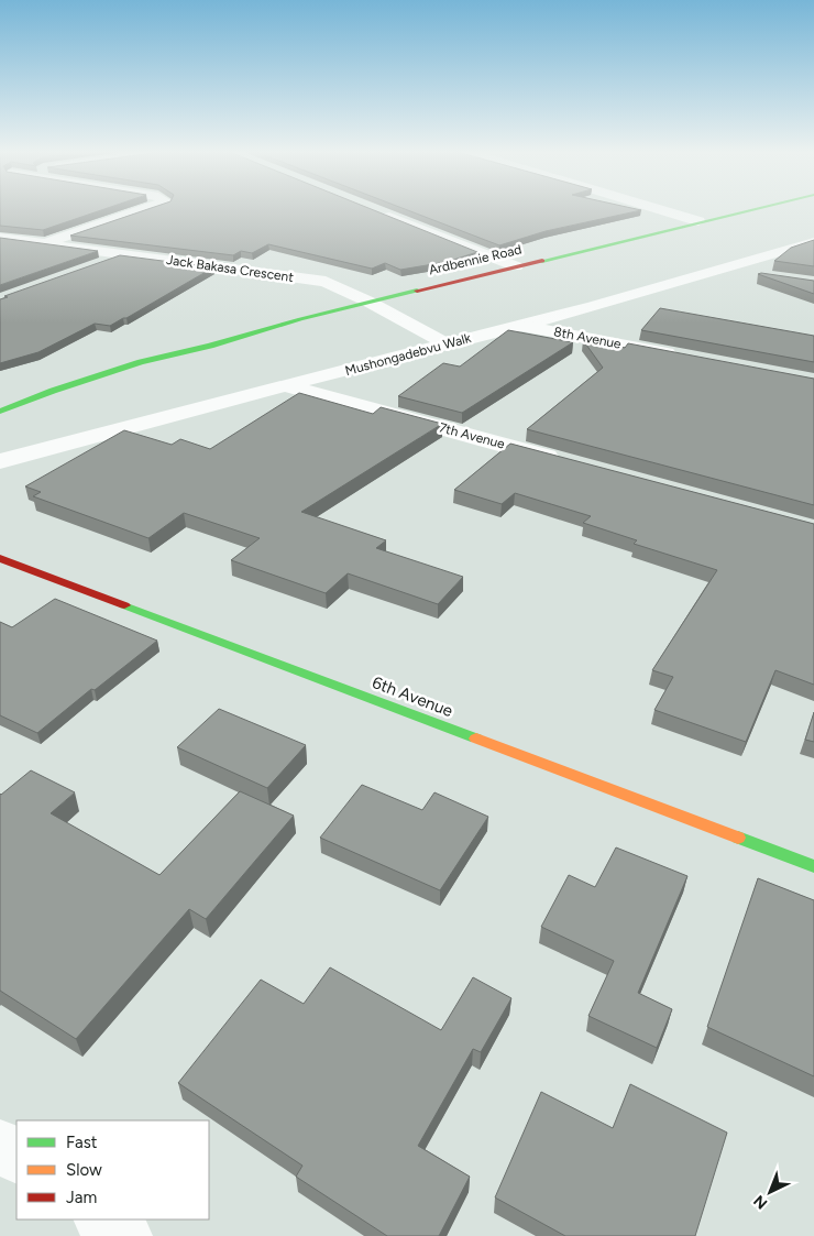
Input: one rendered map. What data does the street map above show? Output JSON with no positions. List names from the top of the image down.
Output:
{
  "streets": {
    "main road": ["Ardbennie Road", "6th Avenue"],
    "street": [
      "Jack Bakasa Crescent",
      "8th Avenue",
      "Mushongadebvu Walk",
      "7th Avenue"
    ]
  },
  "crossings": [
    ["Ardbennie Road", "Jack Bakasa Crescent"],
    ["Jack Bakasa Crescent", "Mushongadebvu Walk"],
    ["8th Avenue", "Mushongadebvu Walk"],
    ["Mushongadebvu Walk", "7th Avenue"]
  ],
  "legend": ["Fast", "Slow", "Jam"],
  "north": "bottom left"
}
